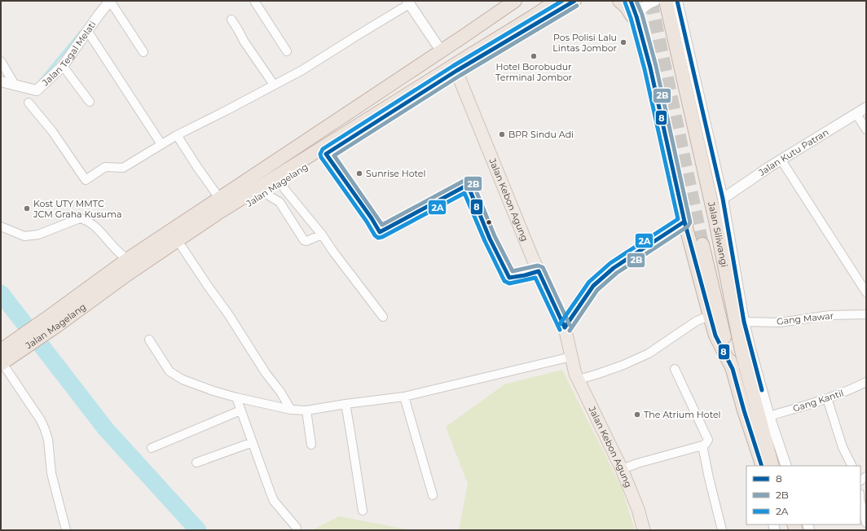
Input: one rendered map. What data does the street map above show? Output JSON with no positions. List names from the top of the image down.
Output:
{
  "streets": {
    "highway": ["Jalan Magelang", "Jalan Siliwangi"],
    "main road": ["Jalan Kebon Agung"],
    "street": [
      "Jalan Tegal Melati",
      "Jalan Kutu Patran",
      "Gang Mawar",
      "Gang Kantil"
    ]
  },
  "crossings": [
    ["Jalan Magelang", "Jalan Kebon Agung"],
    ["Jalan Siliwangi", "Gang Kantil"]
  ],
  "places": [
    "Pos Polisi Lalu Lintas Jombor",
    "Hotel Borobudur Terminal Jombor",
    "BPR Sindu Adi",
    "Sunrise Hotel",
    "Kost UTY MMTC JCM Graha Kusuma",
    "The Atrium Hotel"
  ],
  "lines": ["transit line 8", "transit line 2B", "transit line 2A"],
  "legend": ["8", "2B", "2A"]
}
